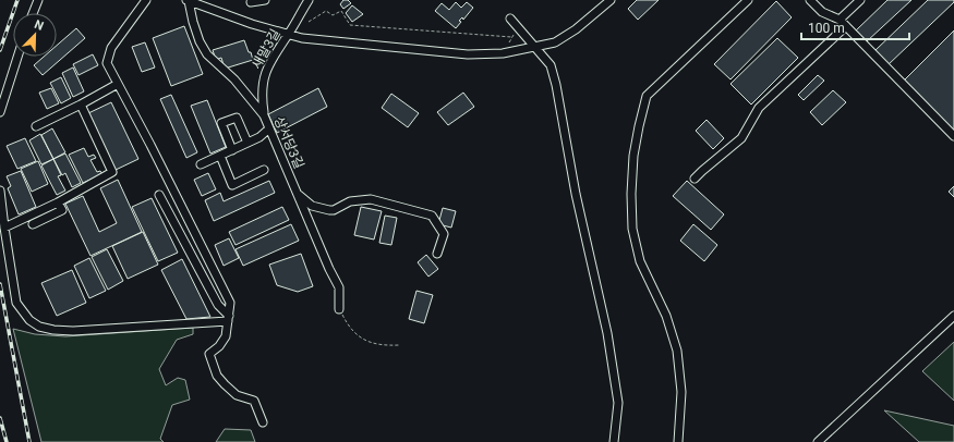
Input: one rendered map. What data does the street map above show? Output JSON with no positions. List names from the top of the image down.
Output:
{
  "streets": {
    "street": ["새말3길", "상서당3길"]
  },
  "crossings": [
    ["새말3길", "상서당3길"]
  ],
  "scale_bar": "100 m",
  "north": "top right"
}
